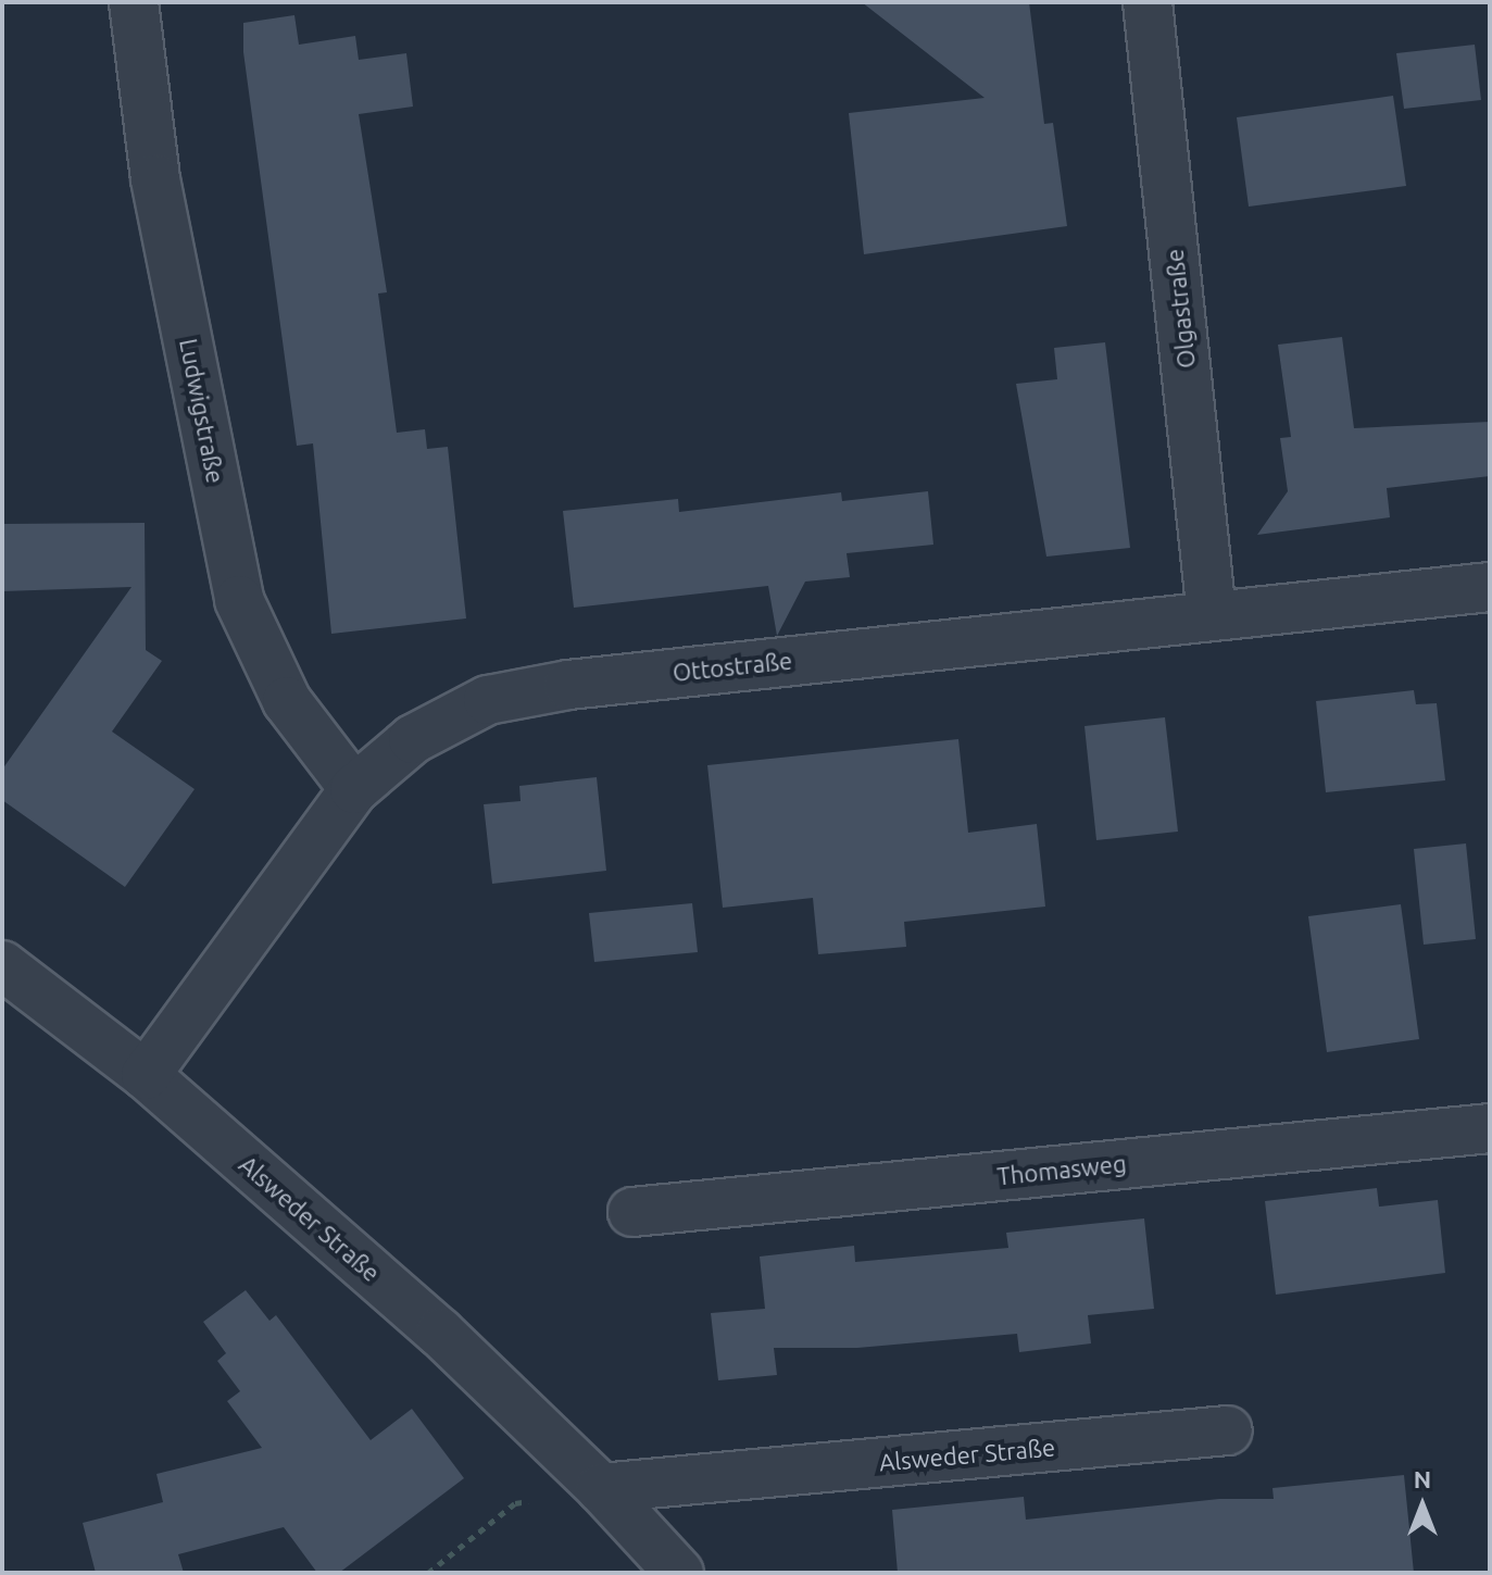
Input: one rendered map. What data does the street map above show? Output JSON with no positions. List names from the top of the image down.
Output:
{
  "streets": {
    "street": [
      "Olgastraße",
      "Ludwigstraße",
      "Ottostraße",
      "Thomasweg",
      "Alsweder Straße"
    ]
  },
  "crossings": [
    ["Olgastraße", "Ottostraße"],
    ["Ludwigstraße", "Ottostraße"],
    ["Ottostraße", "Alsweder Straße"]
  ],
  "north": "top"
}
